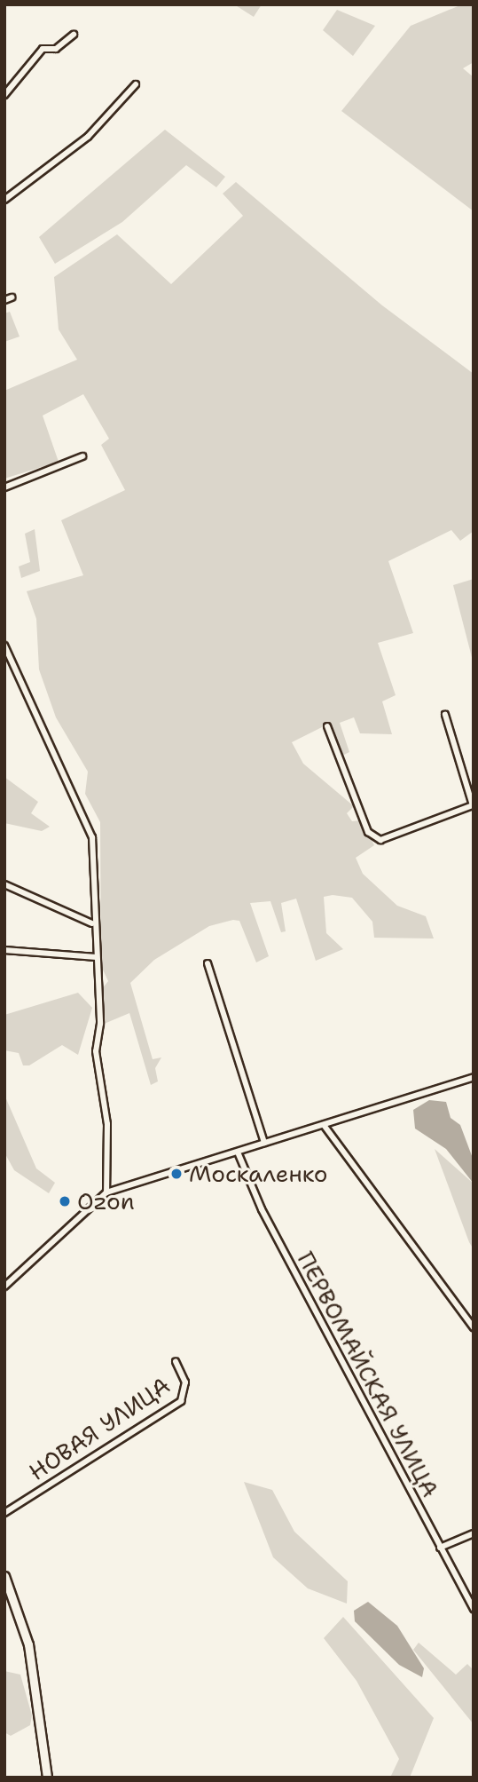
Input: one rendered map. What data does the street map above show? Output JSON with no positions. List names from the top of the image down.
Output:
{
  "streets": {
    "street": ["ПЕРВОМАЙСКАЯ УЛИЦА", "НОВАЯ УЛИЦА"]
  },
  "places": ["Москаленко", "Ozon"]
}
